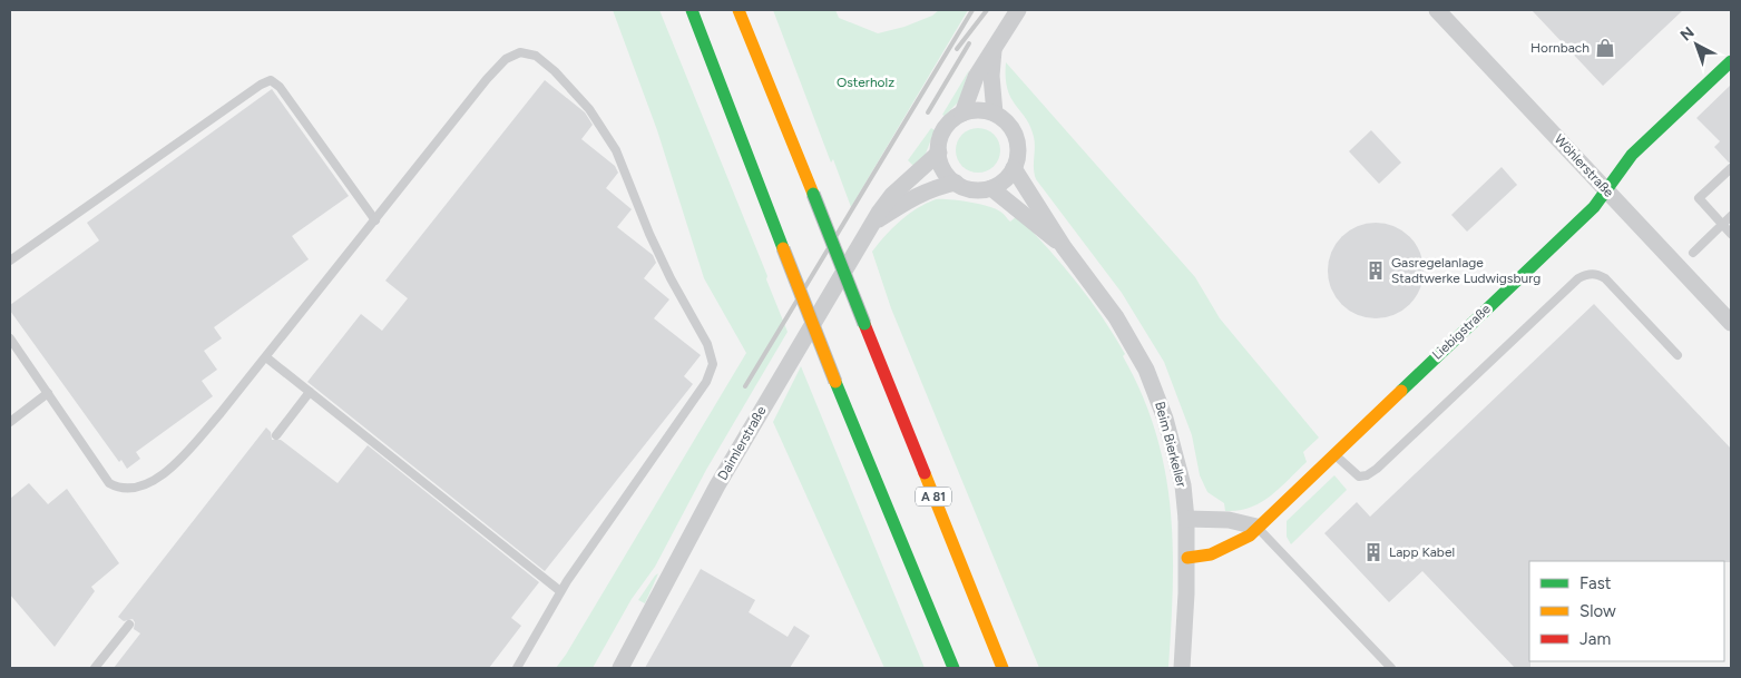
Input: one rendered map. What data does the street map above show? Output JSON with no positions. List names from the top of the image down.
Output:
{
  "streets": {
    "main road": ["Liebigstraße", "A 81"],
    "street": ["Wöhlerstraße", "Daimlerstraße", "Beim Bierkeller"]
  },
  "crossings": [
    ["Wöhlerstraße", "Liebigstraße"],
    ["Liebigstraße", "Beim Bierkeller"],
    ["Daimlerstraße", "Beim Bierkeller"]
  ],
  "parks": ["Osterholz"],
  "places": {
    "shop": ["Hornbach"],
    "building": ["Gasregelanlage Stadtwerke Ludwigsburg", "Lapp Kabel"]
  },
  "legend": ["Fast", "Slow", "Jam"],
  "north": "top left"
}
